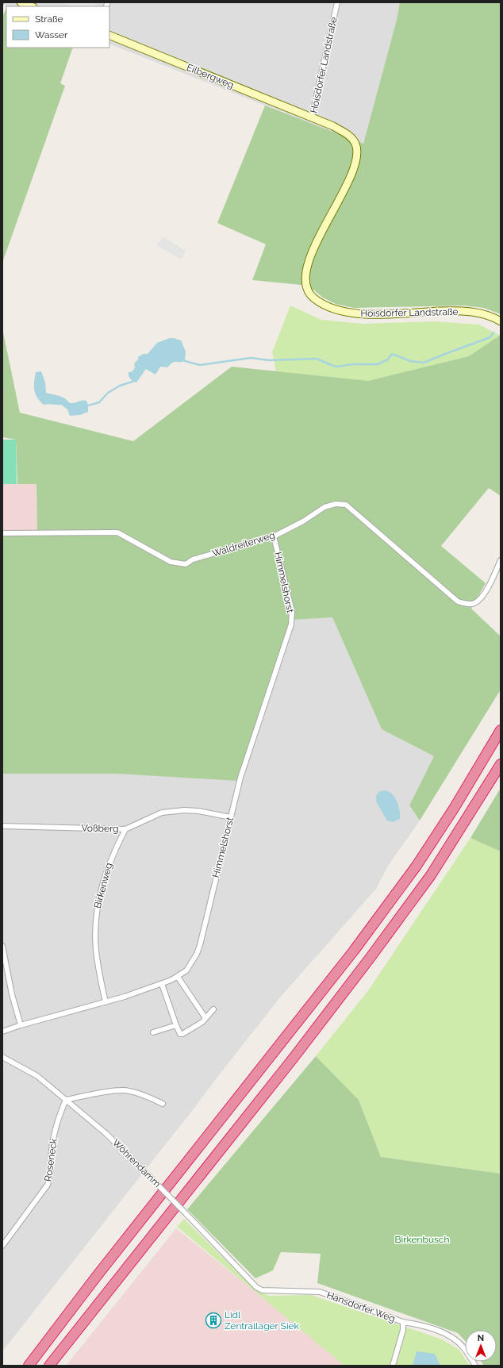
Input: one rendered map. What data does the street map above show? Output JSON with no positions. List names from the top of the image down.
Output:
{
  "streets": {
    "main road": ["Hoisdorfer Landstraße", "Eilbergweg"],
    "street": [
      "Waldreiterweg",
      "Himmelshorst",
      "Voßberg",
      "Birkenweg",
      "Roseneck",
      "Wöhrendamm",
      "Hansdorfer Weg"
    ]
  },
  "crossings": [
    ["Hoisdorfer Landstraße", "Eilbergweg"],
    ["Waldreiterweg", "Himmelshorst"],
    ["Himmelshorst", "Voßberg"],
    ["Himmelshorst", "Birkenweg"],
    ["Voßberg", "Birkenweg"],
    ["Roseneck", "Wöhrendamm"],
    ["Wöhrendamm", "Hansdorfer Weg"]
  ],
  "parks": ["Birkenbusch"],
  "places": {
    "building": ["Lidl Zentrallager Siek"]
  },
  "legend": ["Straße", "Wasser"],
  "north": "top"
}
